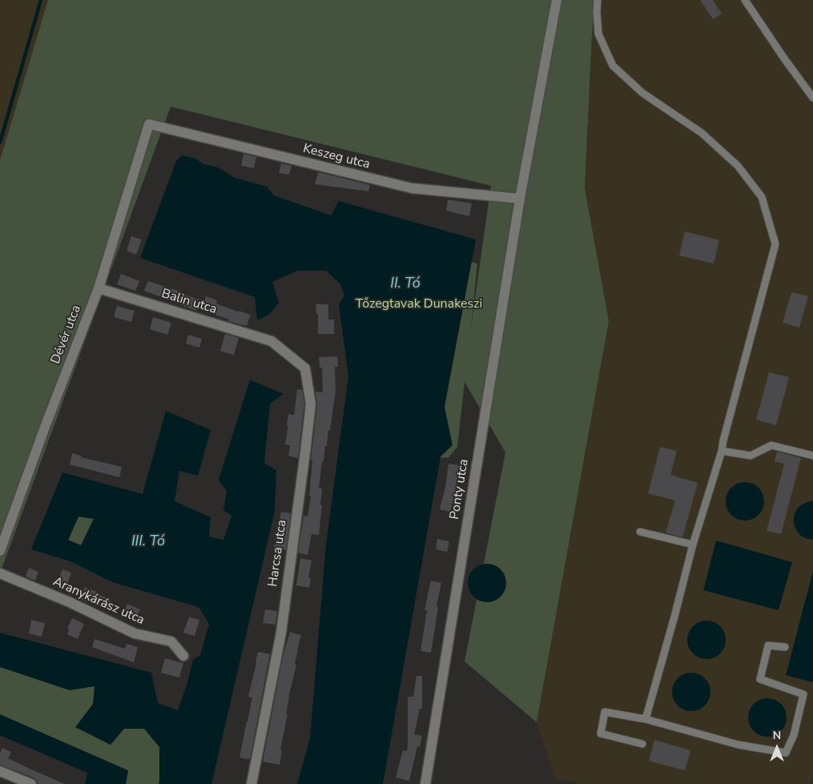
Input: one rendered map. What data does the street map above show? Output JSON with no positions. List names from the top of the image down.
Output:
{
  "streets": {
    "street": [
      "Keszeg utca",
      "Balin utca",
      "Dévér utca",
      "Ponty utca",
      "Harcsa utca",
      "Aranykárász utca"
    ]
  },
  "crossings": [
    ["Keszeg utca", "Dévér utca"],
    ["Keszeg utca", "Ponty utca"],
    ["Balin utca", "Dévér utca"],
    ["Balin utca", "Harcsa utca"]
  ],
  "water": ["II. Tó", "III. Tó"],
  "parks": ["Tőzegtavak Dunakeszi"],
  "north": "top"
}
